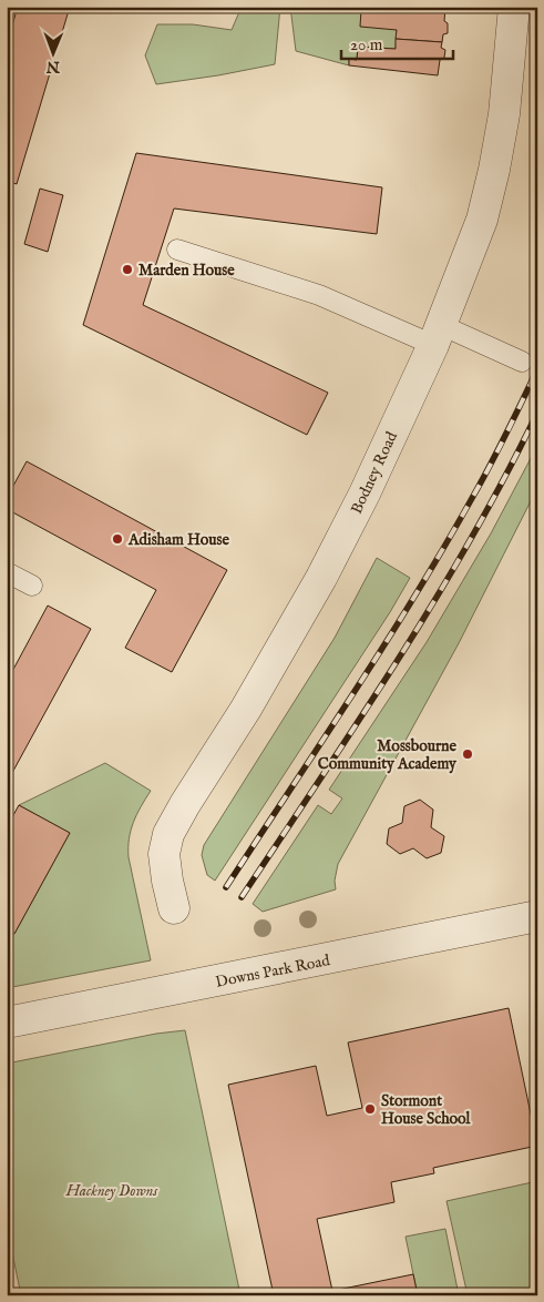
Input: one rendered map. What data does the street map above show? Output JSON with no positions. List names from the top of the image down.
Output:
{
  "streets": {
    "street": ["Bodney Road", "Downs Park Road"]
  },
  "parks": ["Hackney Downs"],
  "places": [
    "Marden House",
    "Adisham House",
    "Mossbourne Community Academy",
    "Stormont House School"
  ],
  "scale_bar": "20 m",
  "north": "bottom"
}
